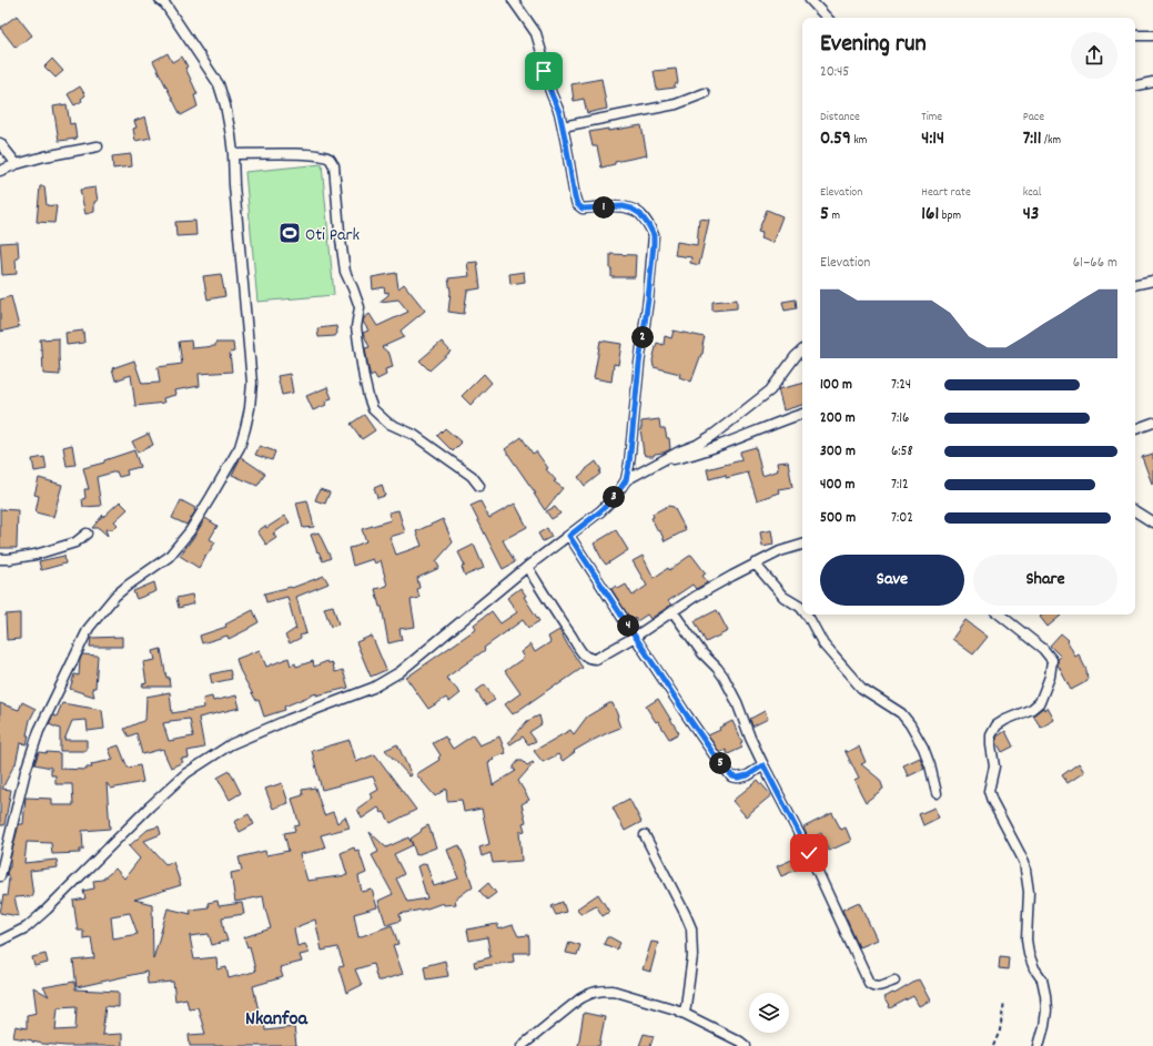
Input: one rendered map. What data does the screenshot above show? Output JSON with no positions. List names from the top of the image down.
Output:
{
  "districts": ["Nkanfoa"],
  "places": {
    "sports": ["Oti Park"]
  },
  "page": {
    "heading": ["Evening run", "20:45"],
    "stats": [
      ["Distance", "0.59 km"],
      ["Time", "4:14"],
      ["Pace", "7:11 /km"],
      ["Elevation", "5 m"],
      ["Heart rate", "161 bpm"],
      ["kcal", "43"]
    ],
    "pins": [
      "1",
      "2",
      "3",
      "4",
      "5"
    ],
    "chart": ["Elevation", "61–66 m"],
    "list": [
      {
        "name": "100 m",
        "note": "7:24"
      },
      {
        "name": "200 m",
        "note": "7:16"
      },
      {
        "name": "300 m",
        "note": "6:58"
      },
      {
        "name": "400 m",
        "note": "7:12"
      },
      {
        "name": "500 m",
        "note": "7:02"
      }
    ],
    "buttons": ["Save", "Share"]
  }
}
